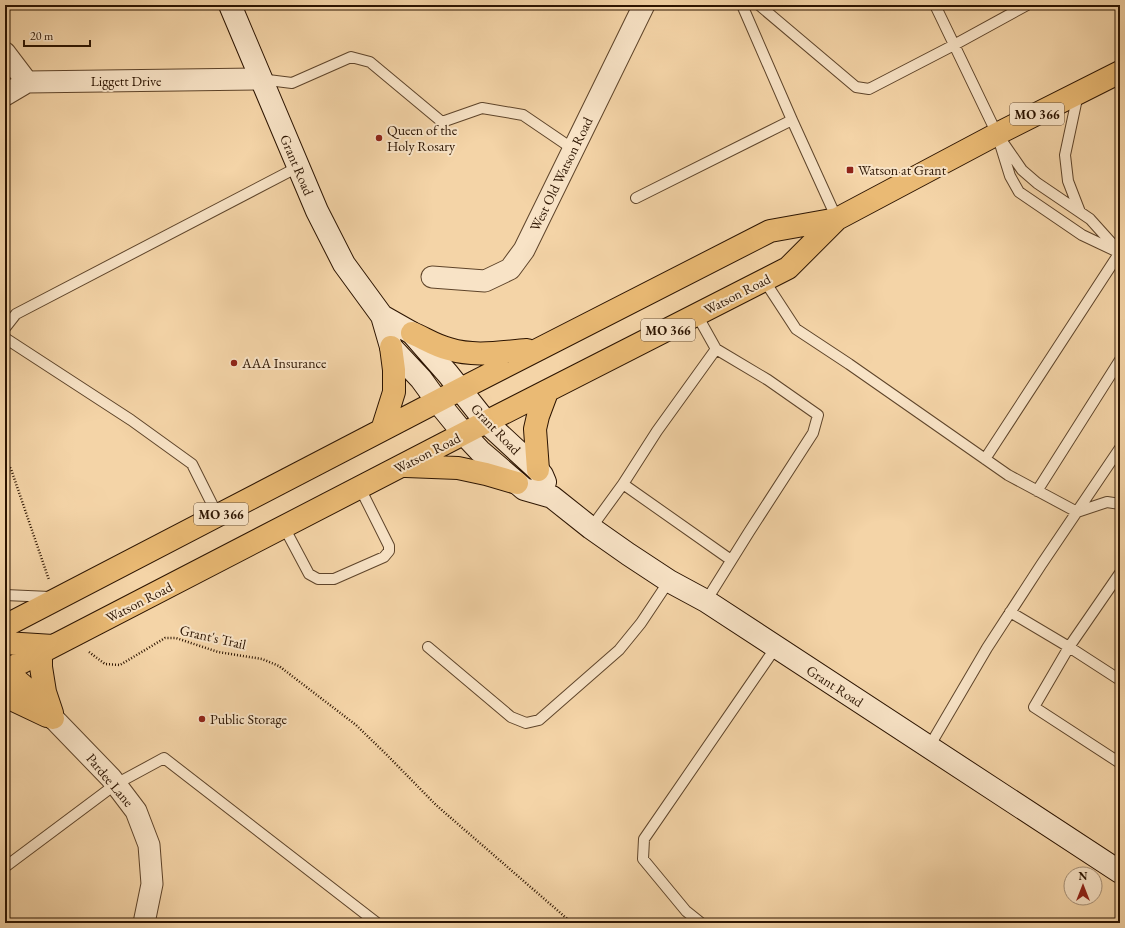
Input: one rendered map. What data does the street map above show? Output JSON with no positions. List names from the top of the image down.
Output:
{
  "streets": {
    "main road": ["MO 366", "Watson Road"],
    "street": [
      "Liggett Drive",
      "Grant Road",
      "West Old Watson Road",
      "Pardee Lane"
    ],
    "path": ["Grant's Trail"]
  },
  "crossings": [
    ["Liggett Drive", "Grant Road"],
    ["Grant Road", "Watson Road"]
  ],
  "places": {
    "other": ["Queen of the Holy Rosary", "AAA Insurance", "Public Storage"],
    "transit": ["Watson at Grant"]
  },
  "scale_bar": "20 m",
  "north": "top"
}
